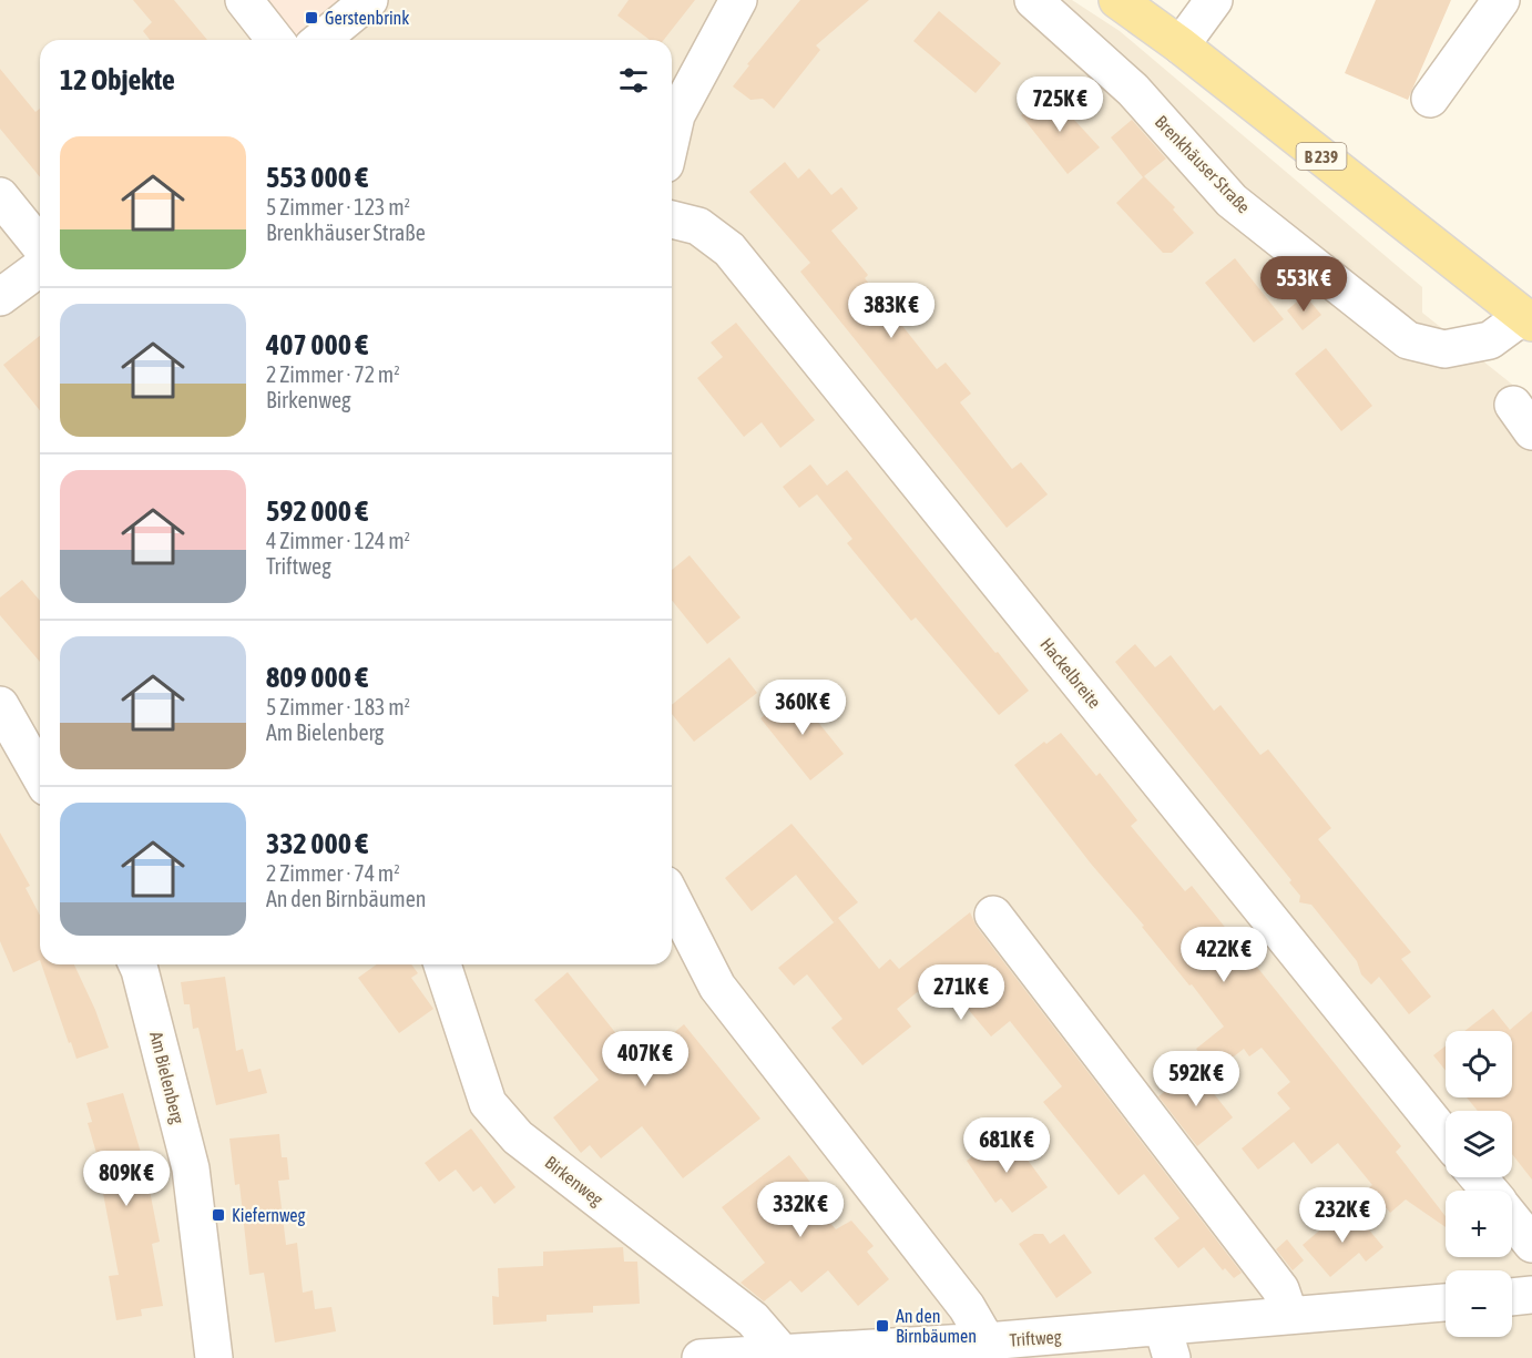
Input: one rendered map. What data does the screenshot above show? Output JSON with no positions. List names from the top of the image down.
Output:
{
  "streets": {
    "main road": ["B 239", "Brenkhäuser Straße"],
    "street": [
      "Hackelbreite",
      "Am Bielenberg",
      "Birkenweg",
      "Triftweg"
    ]
  },
  "crossings": [
    ["Birkenweg", "Triftweg"]
  ],
  "places": {
    "transit": ["Gerstenbrink", "Kiefernweg", "An den Birnbäumen"]
  },
  "page": {
    "heading": "12 Objekte",
    "price": [
      "725K €",
      "553K €",
      "383K €",
      "360K €",
      "422K €",
      "271K €",
      "407K €",
      "592K €",
      "681K €",
      "809K €",
      "332K €",
      "232K €"
    ],
    "list": [
      {
        "name": "553 000 €",
        "note": "5 Zimmer · 123 m² · Brenkhäuser Straße"
      },
      {
        "name": "407 000 €",
        "note": "2 Zimmer · 72 m² · Birkenweg"
      },
      {
        "name": "592 000 €",
        "note": "4 Zimmer · 124 m² · Triftweg"
      },
      {
        "name": "809 000 €",
        "note": "5 Zimmer · 183 m² · Am Bielenberg"
      },
      {
        "name": "332 000 €",
        "note": "2 Zimmer · 74 m² · An den Birnbäumen"
      }
    ],
    "map_buttons": ["+", "−"]
  }
}
